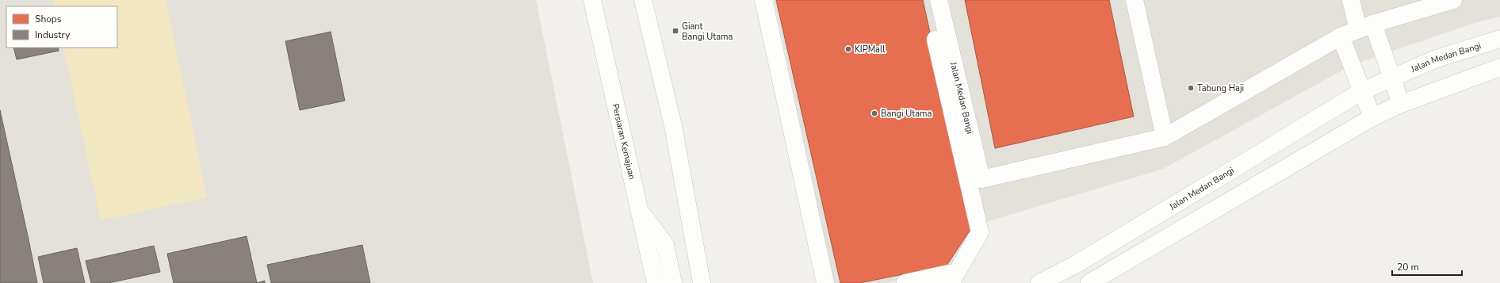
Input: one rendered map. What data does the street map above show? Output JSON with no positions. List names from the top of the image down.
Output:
{
  "streets": {
    "street": ["Jalan Medan Bangi", "Persiaran Kemajuan"]
  },
  "places": {
    "transit": ["Giant Bangi Utama"],
    "other": ["KIPMall", "Tabung Haji", "Bangi Utama"]
  },
  "legend": ["Shops", "Industry"],
  "scale_bar": "20 m"
}
